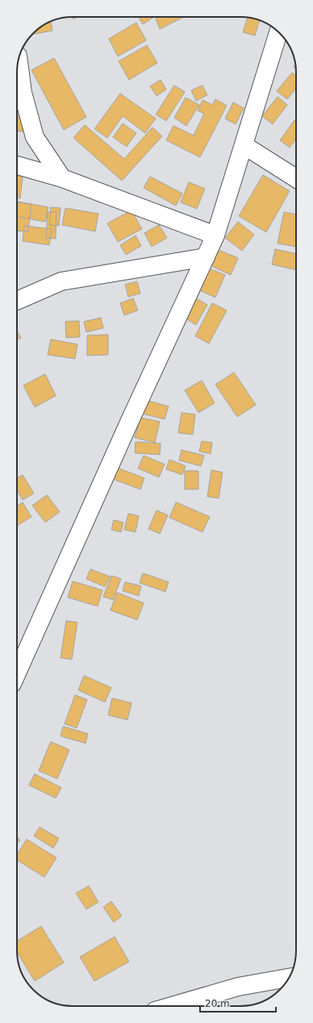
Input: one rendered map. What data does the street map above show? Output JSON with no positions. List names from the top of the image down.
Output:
{
  "scale_bar": "20 m"
}
